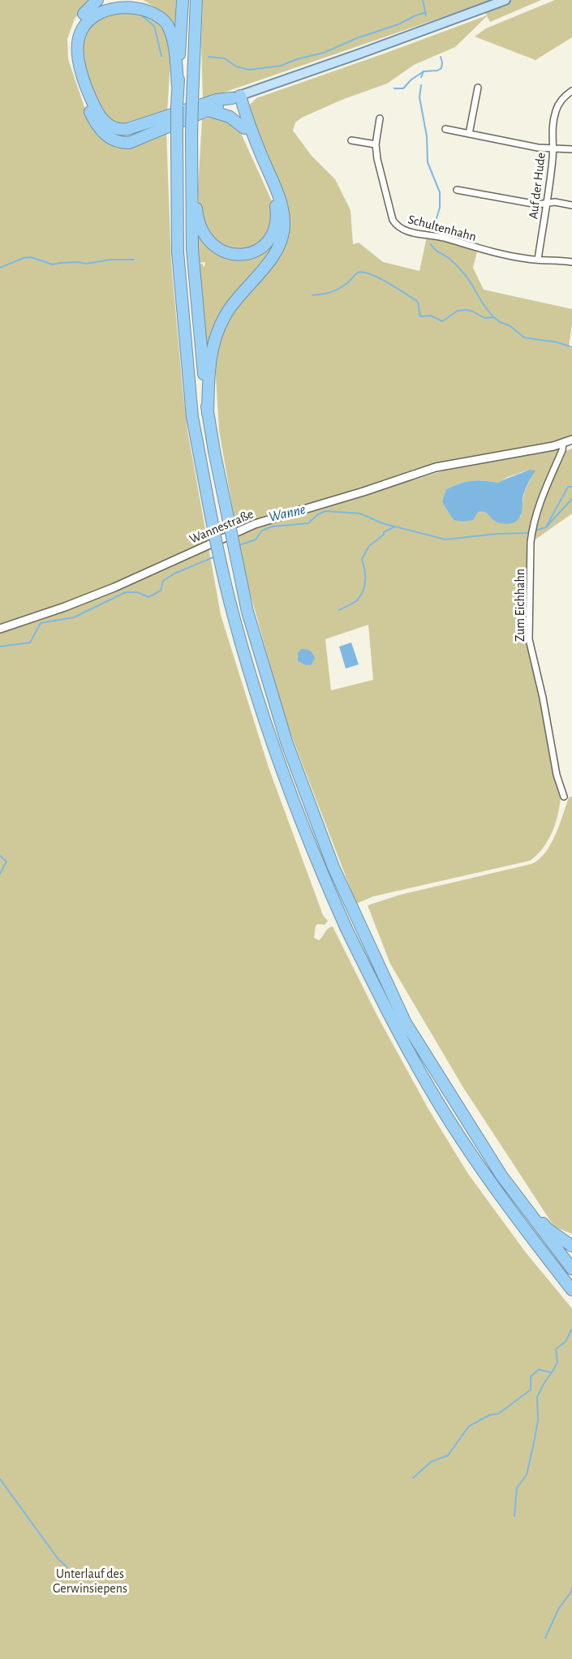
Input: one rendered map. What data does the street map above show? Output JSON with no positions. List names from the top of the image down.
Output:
{
  "streets": {
    "street": [
      "Auf der Hude",
      "Schultenhahn",
      "Wannestraße",
      "Zum Eichhahn"
    ]
  },
  "crossings": [
    ["Auf der Hude", "Schultenhahn"],
    ["Wannestraße", "Zum Eichhahn"]
  ],
  "water": ["Wanne"],
  "parks": ["Unterlauf des Gerwinsiepens"]
}
